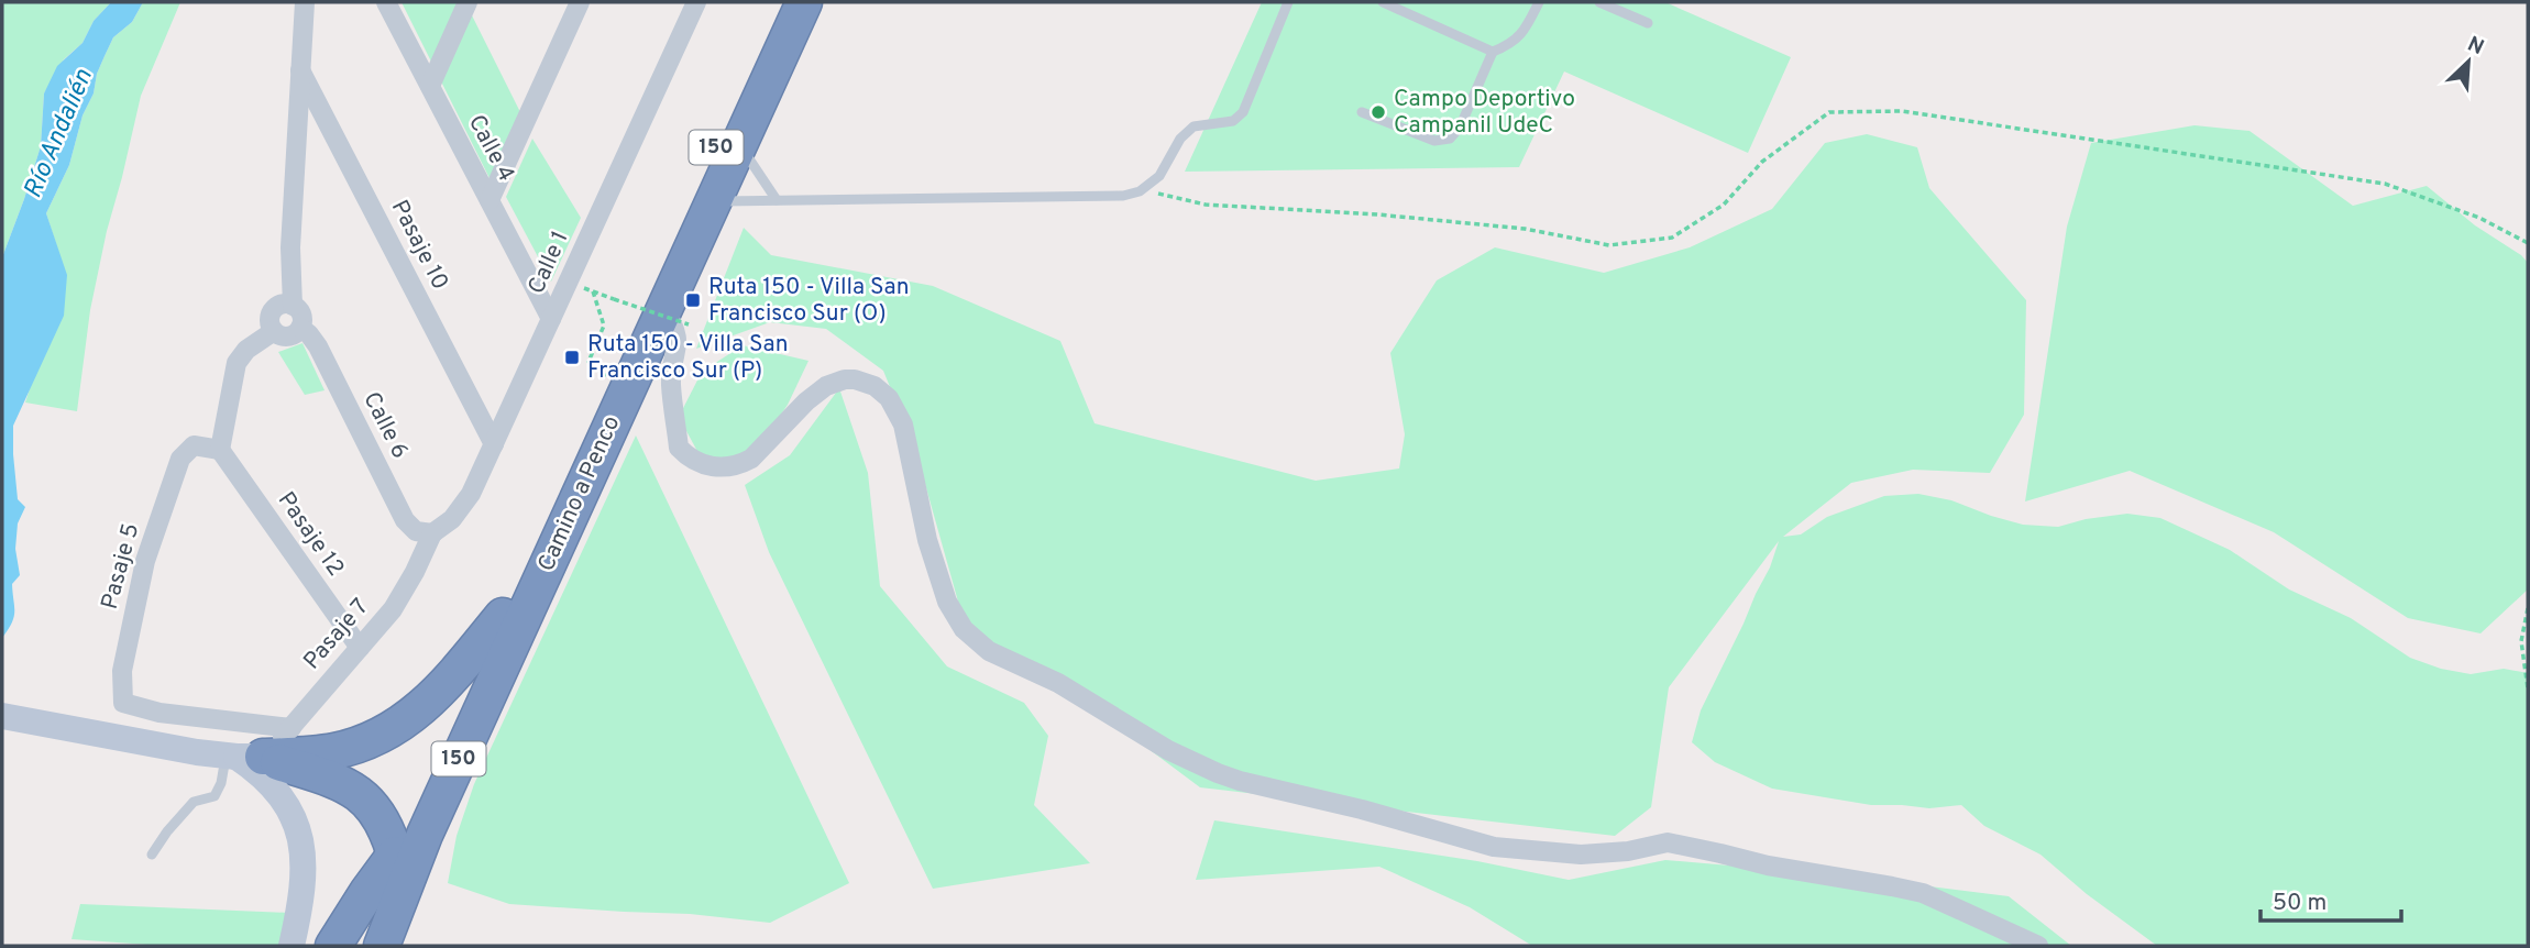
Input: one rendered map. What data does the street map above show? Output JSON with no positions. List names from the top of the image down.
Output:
{
  "streets": {
    "highway": ["150", "Camino a Penco"],
    "street": [
      "Calle 4",
      "Pasaje 10",
      "Calle 1",
      "Calle 6",
      "Pasaje 12",
      "Pasaje 5",
      "Pasaje 7"
    ]
  },
  "crossings": [
    ["Calle 4", "Calle 1"],
    ["Pasaje 10", "Calle 1"],
    ["Calle 1", "Calle 6"],
    ["Calle 1", "Pasaje 7"],
    ["Calle 6", "Pasaje 7"],
    ["Pasaje 12", "Pasaje 5"],
    ["Pasaje 12", "Pasaje 7"],
    ["Pasaje 5", "Pasaje 7"]
  ],
  "water": ["Río Andalién"],
  "places": {
    "other": ["Campo Deportivo Campanil UdeC"],
    "transit": ["Ruta 150 - Villa San Francisco Sur (O)", "Ruta 150 - Villa San Francisco Sur (P)"]
  },
  "scale_bar": "50 m",
  "north": "top right"
}
